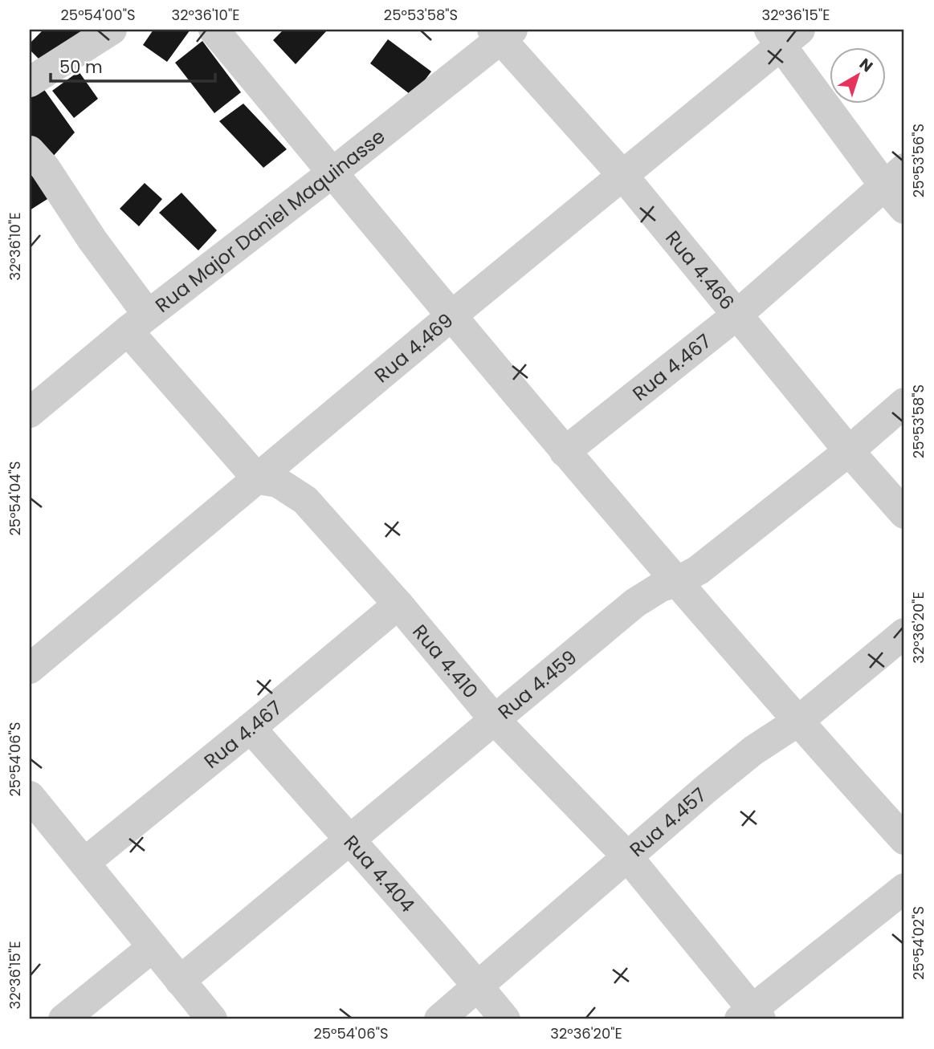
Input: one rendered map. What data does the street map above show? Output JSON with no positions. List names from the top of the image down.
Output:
{
  "streets": {
    "street": [
      "Rua Major Daniel Maquinasse",
      "Rua 4.466",
      "Rua 4.469",
      "Rua 4.467",
      "Rua 4.410",
      "Rua 4.459",
      "Rua 4.457",
      "Rua 4.404"
    ]
  },
  "crossings": [
    ["Rua Major Daniel Maquinasse", "Rua 4.466"],
    ["Rua 4.466", "Rua 4.469"],
    ["Rua 4.466", "Rua 4.467"],
    ["Rua 4.466", "Rua 4.459"],
    ["Rua 4.469", "Rua 4.410"],
    ["Rua 4.467", "Rua 4.410"],
    ["Rua 4.467", "Rua 4.404"],
    ["Rua 4.410", "Rua 4.459"],
    ["Rua 4.410", "Rua 4.457"],
    ["Rua 4.459", "Rua 4.404"],
    ["Rua 4.457", "Rua 4.404"]
  ],
  "scale_bar": "50 m",
  "north": "top right",
  "coordinates": [
    "25°54'00\"S",
    "32°36'10\"E",
    "25°53'58\"S",
    "32°36'15\"E",
    "25°53'56\"S",
    "25°54'04\"S",
    "32°36'20\"E",
    "25°54'06\"S",
    "25°54'02\"S"
  ]
}
